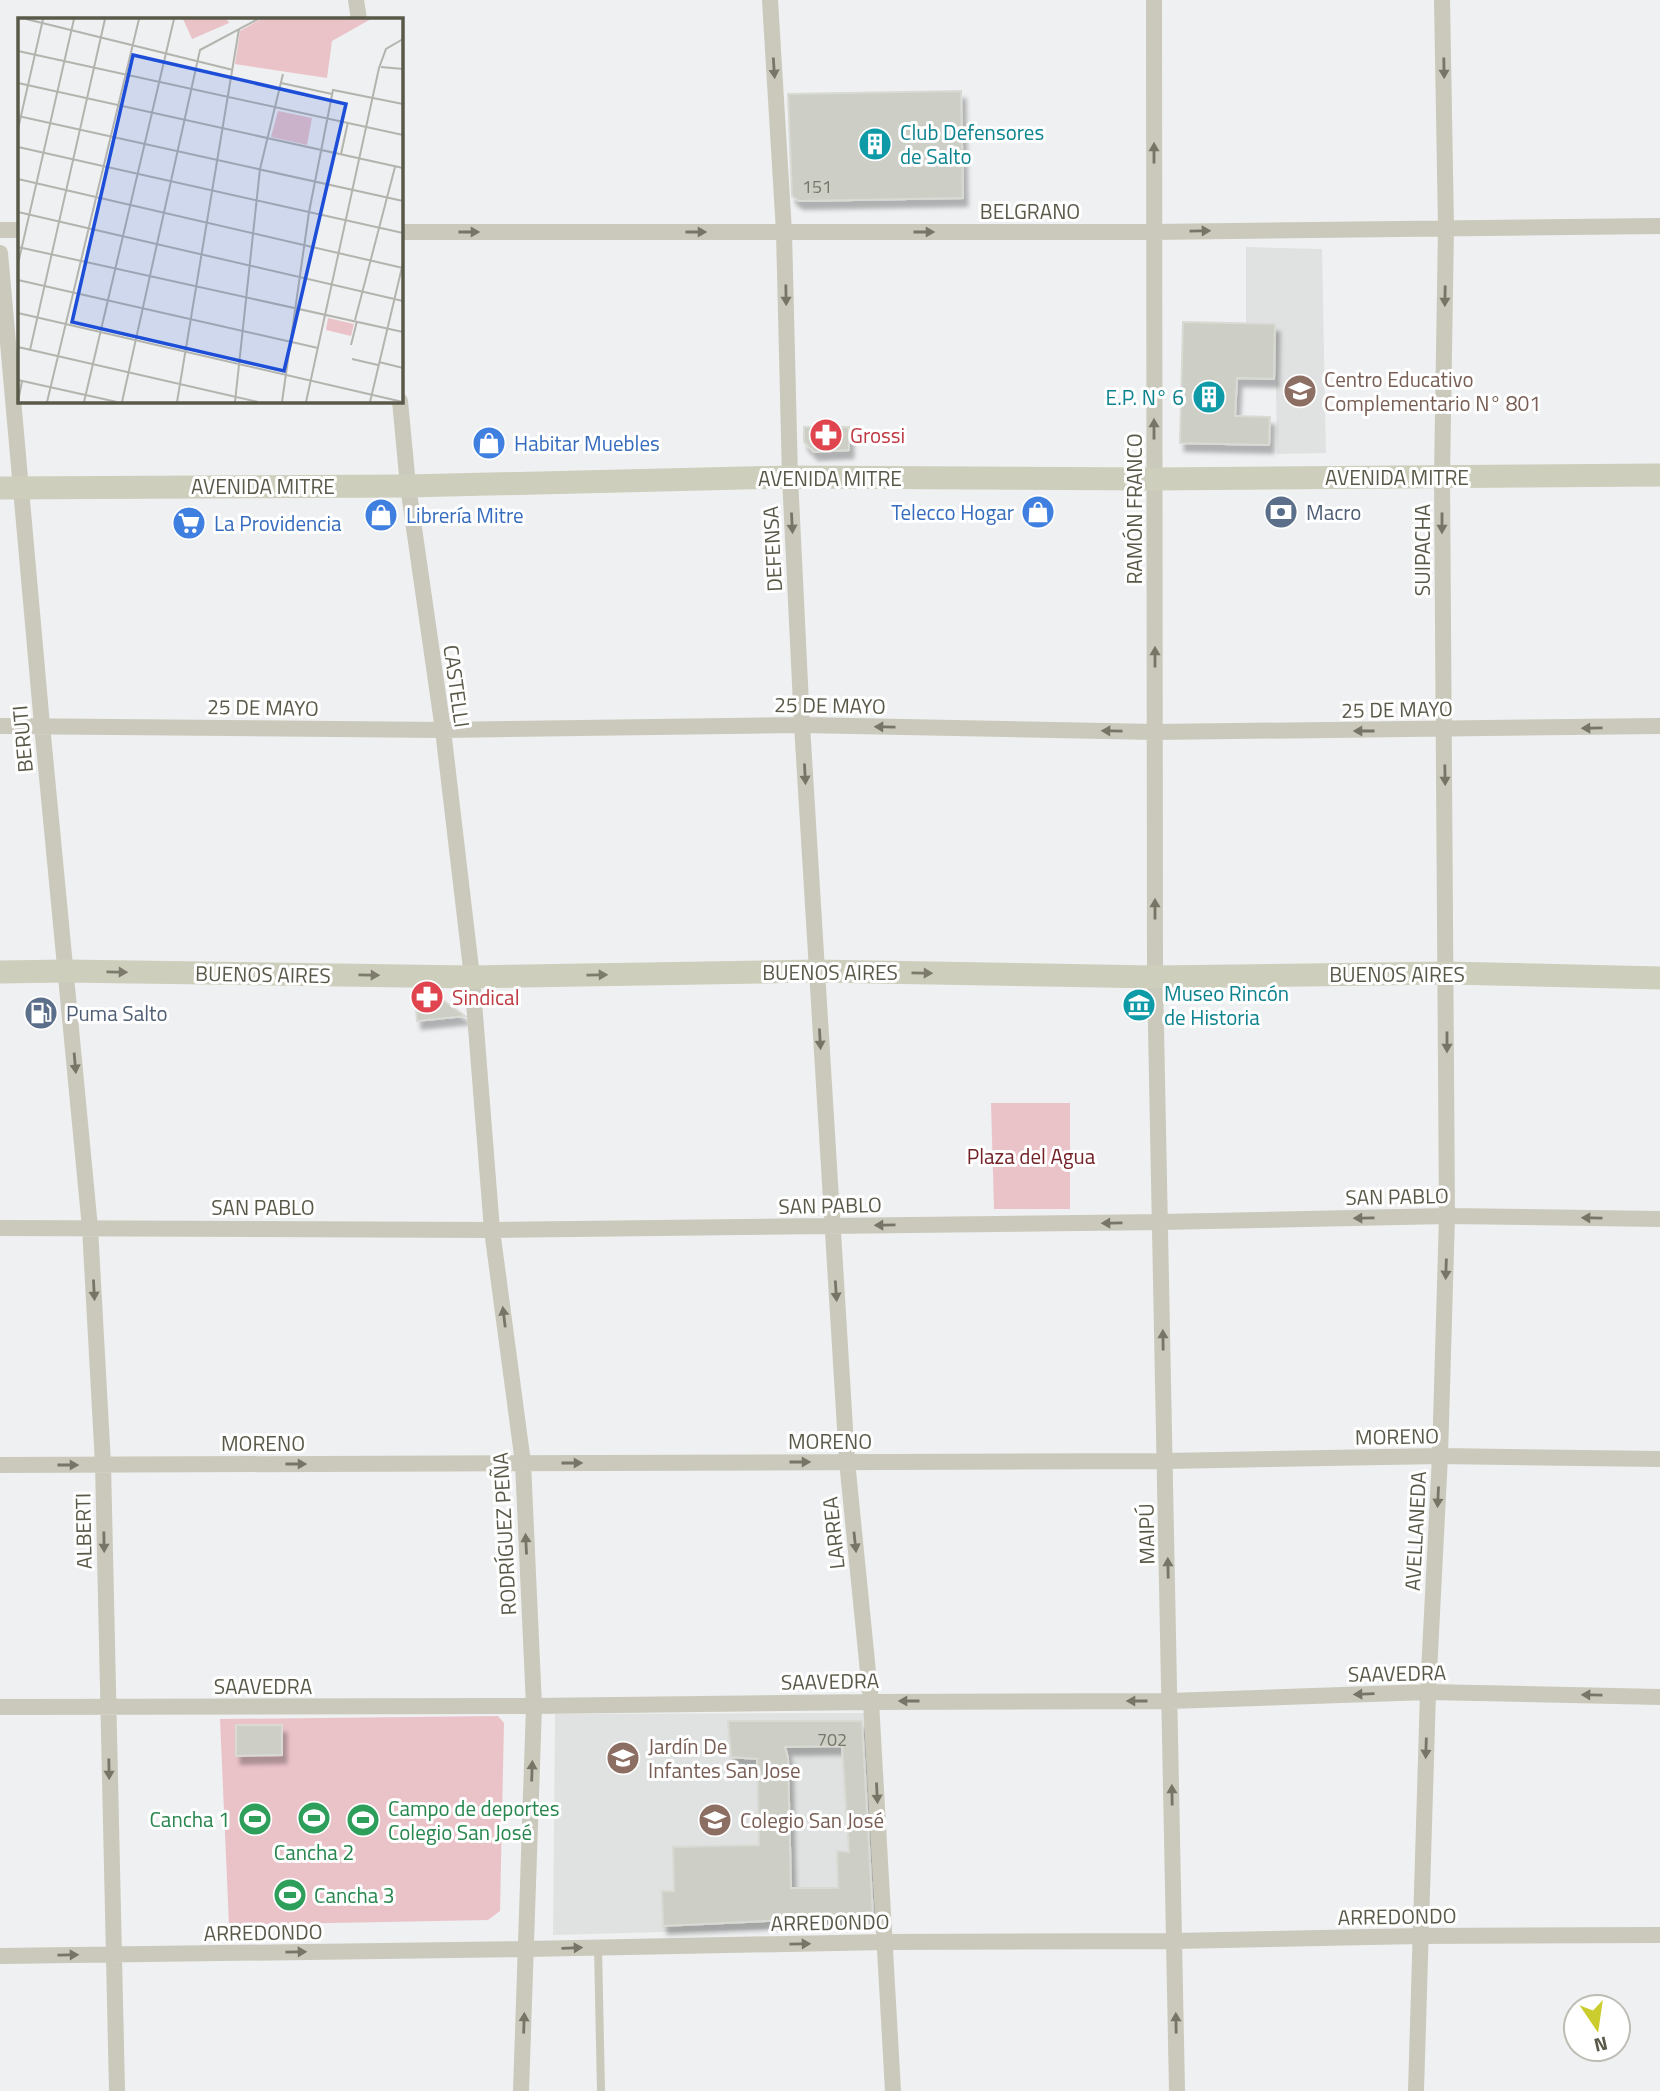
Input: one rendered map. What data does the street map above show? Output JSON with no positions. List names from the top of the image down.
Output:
{
  "streets": {
    "street": [
      "BELGRANO",
      "AVENIDA MITRE",
      "RAMÓN FRANCO",
      "DEFENSA",
      "SUIPACHA",
      "CASTELLI",
      "25 DE MAYO",
      "BERUTI",
      "BUENOS AIRES",
      "SAN PABLO",
      "MORENO",
      "ALBERTI",
      "AVELLANEDA",
      "LARREA",
      "RODRÍGUEZ PEÑA",
      "MAIPÚ",
      "SAAVEDRA",
      "ARREDONDO"
    ]
  },
  "crossings": [
    ["BELGRANO", "RAMÓN FRANCO"],
    ["BELGRANO", "DEFENSA"],
    ["BELGRANO", "SUIPACHA"],
    ["AVENIDA MITRE", "RAMÓN FRANCO"],
    ["AVENIDA MITRE", "DEFENSA"],
    ["AVENIDA MITRE", "SUIPACHA"],
    ["AVENIDA MITRE", "CASTELLI"],
    ["AVENIDA MITRE", "BERUTI"],
    ["RAMÓN FRANCO", "25 DE MAYO"],
    ["RAMÓN FRANCO", "BUENOS AIRES"],
    ["RAMÓN FRANCO", "MAIPÚ"],
    ["DEFENSA", "25 DE MAYO"],
    ["DEFENSA", "BUENOS AIRES"],
    ["DEFENSA", "LARREA"],
    ["SUIPACHA", "25 DE MAYO"],
    ["SUIPACHA", "BUENOS AIRES"],
    ["SUIPACHA", "AVELLANEDA"],
    ["CASTELLI", "25 DE MAYO"],
    ["CASTELLI", "BUENOS AIRES"],
    ["CASTELLI", "RODRÍGUEZ PEÑA"],
    ["25 DE MAYO", "BERUTI"],
    ["BERUTI", "BUENOS AIRES"],
    ["BERUTI", "ALBERTI"],
    ["BUENOS AIRES", "ALBERTI"],
    ["BUENOS AIRES", "AVELLANEDA"],
    ["BUENOS AIRES", "LARREA"],
    ["BUENOS AIRES", "RODRÍGUEZ PEÑA"],
    ["BUENOS AIRES", "MAIPÚ"],
    ["SAN PABLO", "ALBERTI"],
    ["SAN PABLO", "AVELLANEDA"],
    ["SAN PABLO", "LARREA"],
    ["SAN PABLO", "RODRÍGUEZ PEÑA"],
    ["SAN PABLO", "MAIPÚ"],
    ["MORENO", "ALBERTI"],
    ["MORENO", "AVELLANEDA"],
    ["MORENO", "LARREA"],
    ["MORENO", "RODRÍGUEZ PEÑA"],
    ["MORENO", "MAIPÚ"],
    ["ALBERTI", "SAAVEDRA"],
    ["ALBERTI", "ARREDONDO"],
    ["AVELLANEDA", "SAAVEDRA"],
    ["AVELLANEDA", "ARREDONDO"],
    ["LARREA", "SAAVEDRA"],
    ["LARREA", "ARREDONDO"],
    ["RODRÍGUEZ PEÑA", "SAAVEDRA"],
    ["RODRÍGUEZ PEÑA", "ARREDONDO"],
    ["MAIPÚ", "SAAVEDRA"],
    ["MAIPÚ", "ARREDONDO"]
  ],
  "one_way": [
    "BELGRANO",
    "RAMÓN FRANCO",
    "DEFENSA",
    "SUIPACHA",
    "25 DE MAYO",
    "BUENOS AIRES",
    "SAN PABLO",
    "MORENO",
    "ALBERTI",
    "AVELLANEDA",
    "LARREA",
    "RODRÍGUEZ PEÑA",
    "MAIPÚ",
    "SAAVEDRA",
    "ARREDONDO"
  ],
  "parks": ["Plaza del Agua"],
  "places": {
    "building": ["Club Defensores de Salto", "E.P. N° 6"],
    "school or university": ["Centro Educativo Complementario N° 801", "Jardín De Infantes San Jose", "Colegio San José"],
    "pharmacy": ["Grossi", "Sindical"],
    "shop": ["Habitar Muebles", "Telecco Hogar", "Librería Mitre"],
    "bank": ["Macro"],
    "supermarket": ["La Providencia"],
    "museum": ["Museo Rincón de Historia"],
    "fuel station": ["Puma Salto"],
    "sports": [
      "Cancha 2",
      "Cancha 1",
      "Campo de deportes Colegio San José",
      "Cancha 3"
    ]
  },
  "house_numbers": ["151", "702"],
  "north": "bottom"
}
